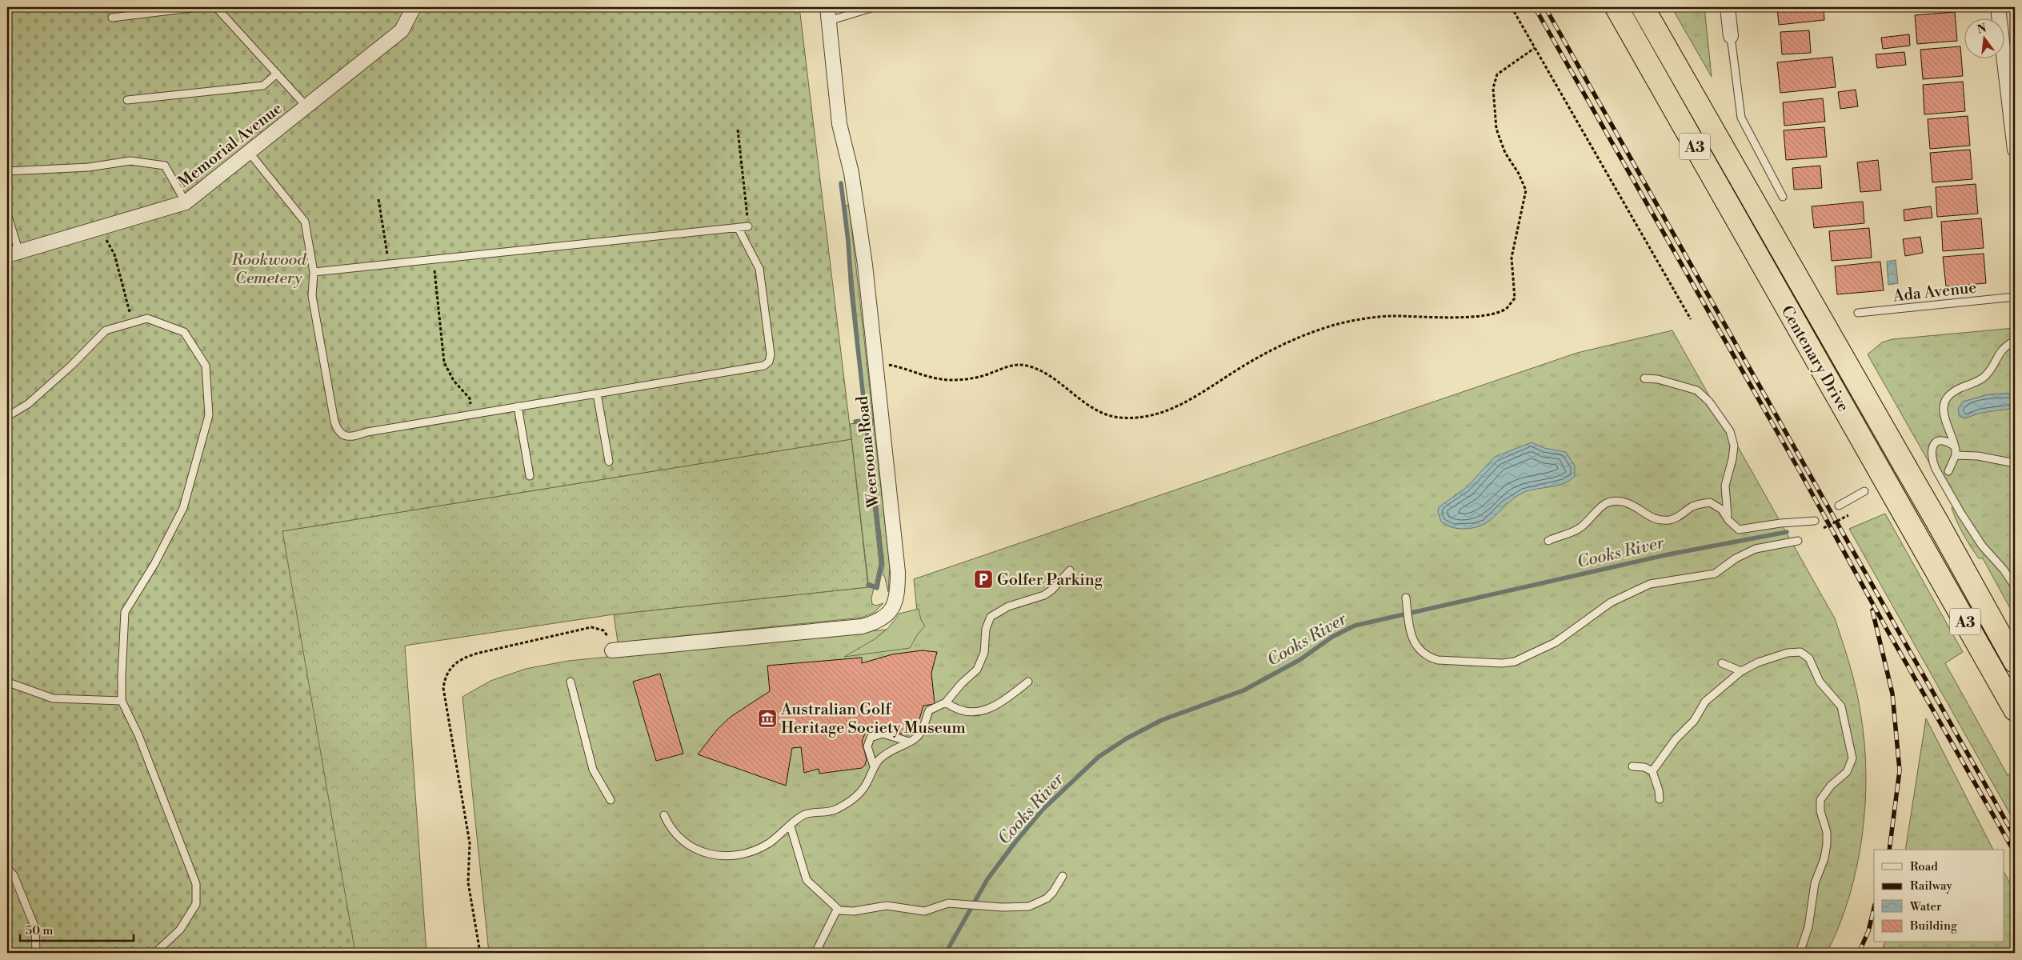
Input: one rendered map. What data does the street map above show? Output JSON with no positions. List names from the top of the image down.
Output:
{
  "streets": {
    "highway": ["A3", "Centenary Drive"],
    "street": ["Memorial Avenue", "Weeroona Road"],
    "lane": ["Ada Avenue"]
  },
  "water": ["Cooks River"],
  "parks": ["Rookwood Cemetery"],
  "places": {
    "parking": ["Golfer Parking"],
    "museum": ["Australian Golf Heritage Society Museum"]
  },
  "legend": [
    "Road",
    "Railway",
    "Water",
    "Building"
  ],
  "scale_bar": "50 m",
  "north": "top"
}
